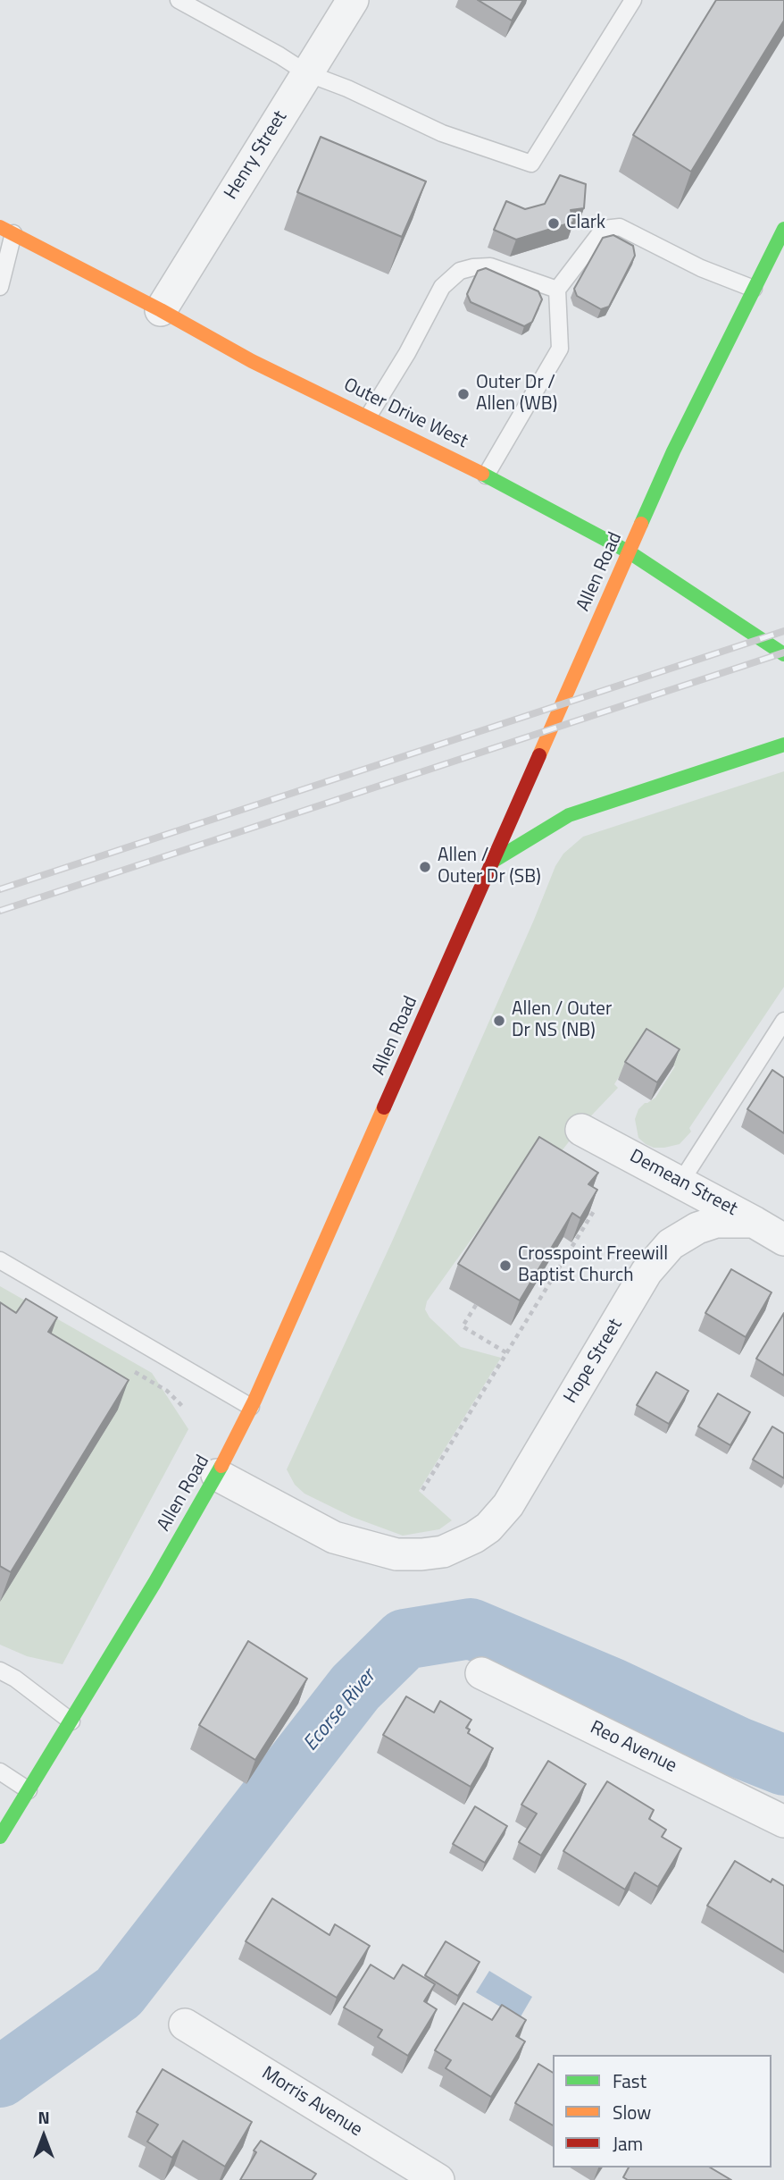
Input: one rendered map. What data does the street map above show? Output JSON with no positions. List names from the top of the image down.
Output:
{
  "streets": {
    "main road": ["Outer Drive West", "Allen Road"],
    "street": [
      "Henry Street",
      "Demean Street",
      "Hope Street",
      "Reo Avenue",
      "Morris Avenue"
    ]
  },
  "crossings": [
    ["Henry Street", "Outer Drive West"],
    ["Outer Drive West", "Allen Road"],
    ["Allen Road", "Hope Street"],
    ["Demean Street", "Hope Street"]
  ],
  "water": ["Ecorse River"],
  "places": [
    "Clark",
    "Outer Dr / Allen (WB)",
    "Allen / Outer Dr (SB)",
    "Allen / Outer Dr NS (NB)",
    "Crosspoint Freewill Baptist Church"
  ],
  "legend": ["Fast", "Slow", "Jam"],
  "north": "top"
}
